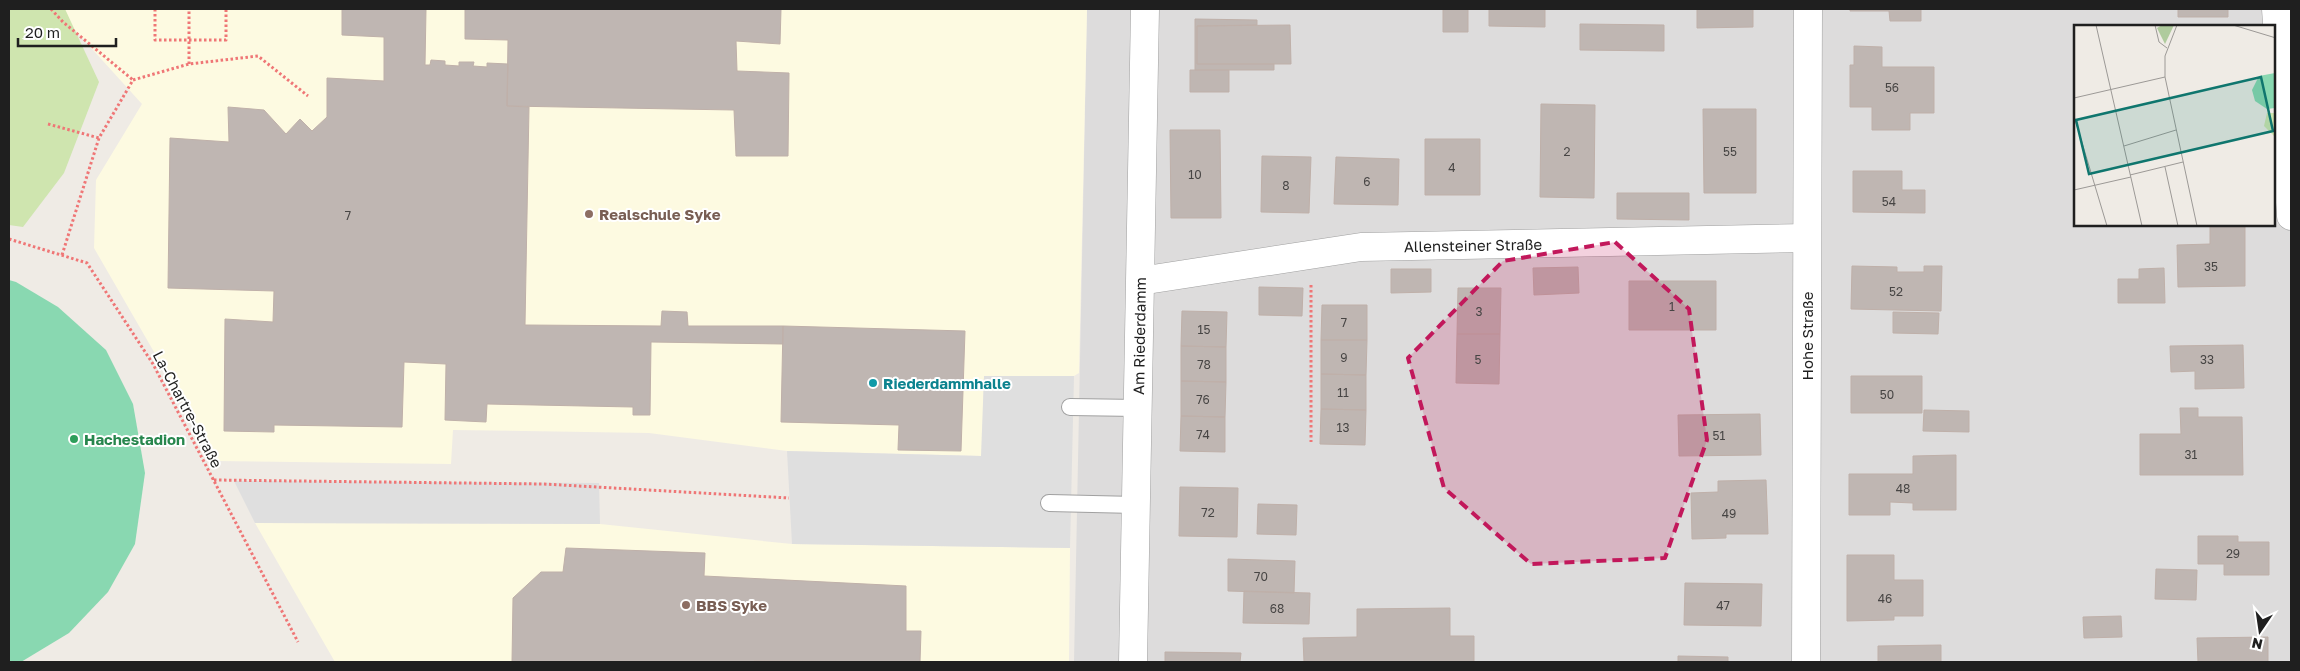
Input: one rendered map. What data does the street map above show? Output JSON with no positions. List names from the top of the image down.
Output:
{
  "streets": {
    "street": ["Allensteiner Straße", "Am Riederdamm", "Hohe Straße"],
    "path": ["La-Chartre-Straße"]
  },
  "crossings": [
    ["Allensteiner Straße", "Am Riederdamm"],
    ["Allensteiner Straße", "Hohe Straße"]
  ],
  "places": [
    "Realschule Syke",
    "Riederdammhalle",
    "Hachestadion",
    "BBS Syke"
  ],
  "house_numbers": [
    "56",
    "2",
    "55",
    "4",
    "10",
    "6",
    "8",
    "54",
    "7",
    "35",
    "52",
    "1",
    "3",
    "7",
    "15",
    "9",
    "5",
    "33",
    "78",
    "11",
    "50",
    "76",
    "13",
    "74",
    "51",
    "31",
    "48",
    "72",
    "49",
    "29",
    "70",
    "46",
    "47",
    "68"
  ],
  "scale_bar": "20 m",
  "north": "bottom"
}
